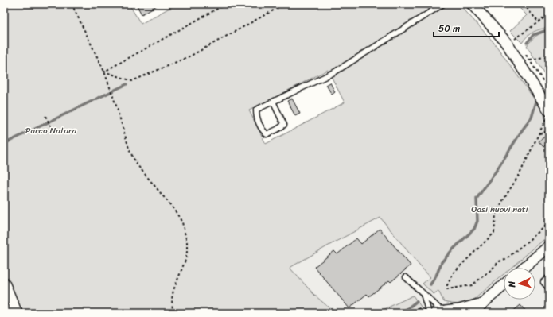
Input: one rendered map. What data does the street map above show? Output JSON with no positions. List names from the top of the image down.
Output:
{
  "parks": ["Parco Natura", "Oasi nuovi nati"],
  "scale_bar": "50 m",
  "north": "left"
}
